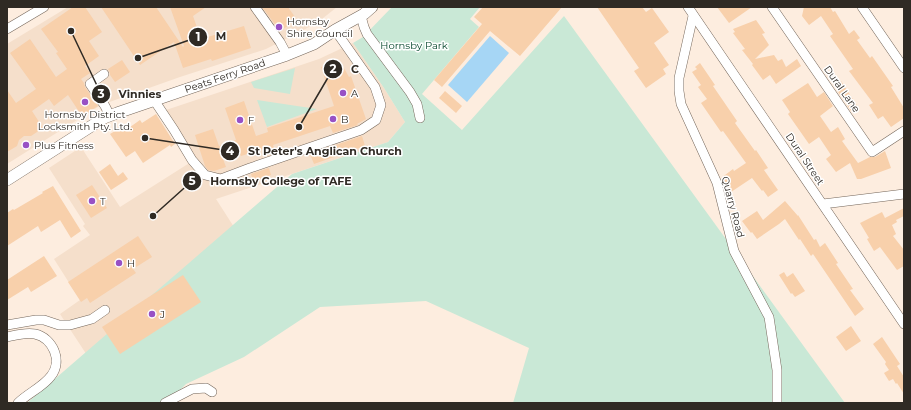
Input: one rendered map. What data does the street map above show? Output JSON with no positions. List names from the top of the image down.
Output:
{
  "streets": {
    "main road": ["Peats Ferry Road"],
    "street": ["Dural Lane", "Dural Street", "Quarry Road"]
  },
  "crossings": [
    ["Dural Street", "Quarry Road"]
  ],
  "parks": ["Hornsby Park"],
  "places": [
    "Hornsby Shire Council",
    "Vinnies",
    "M",
    "A",
    "Hornsby District Locksmith Pty. Ltd.",
    "B",
    "F",
    "C",
    "St Peter's Anglican Church",
    "Plus Fitness",
    "T",
    "Hornsby College of TAFE",
    "H",
    "J"
  ]
}
